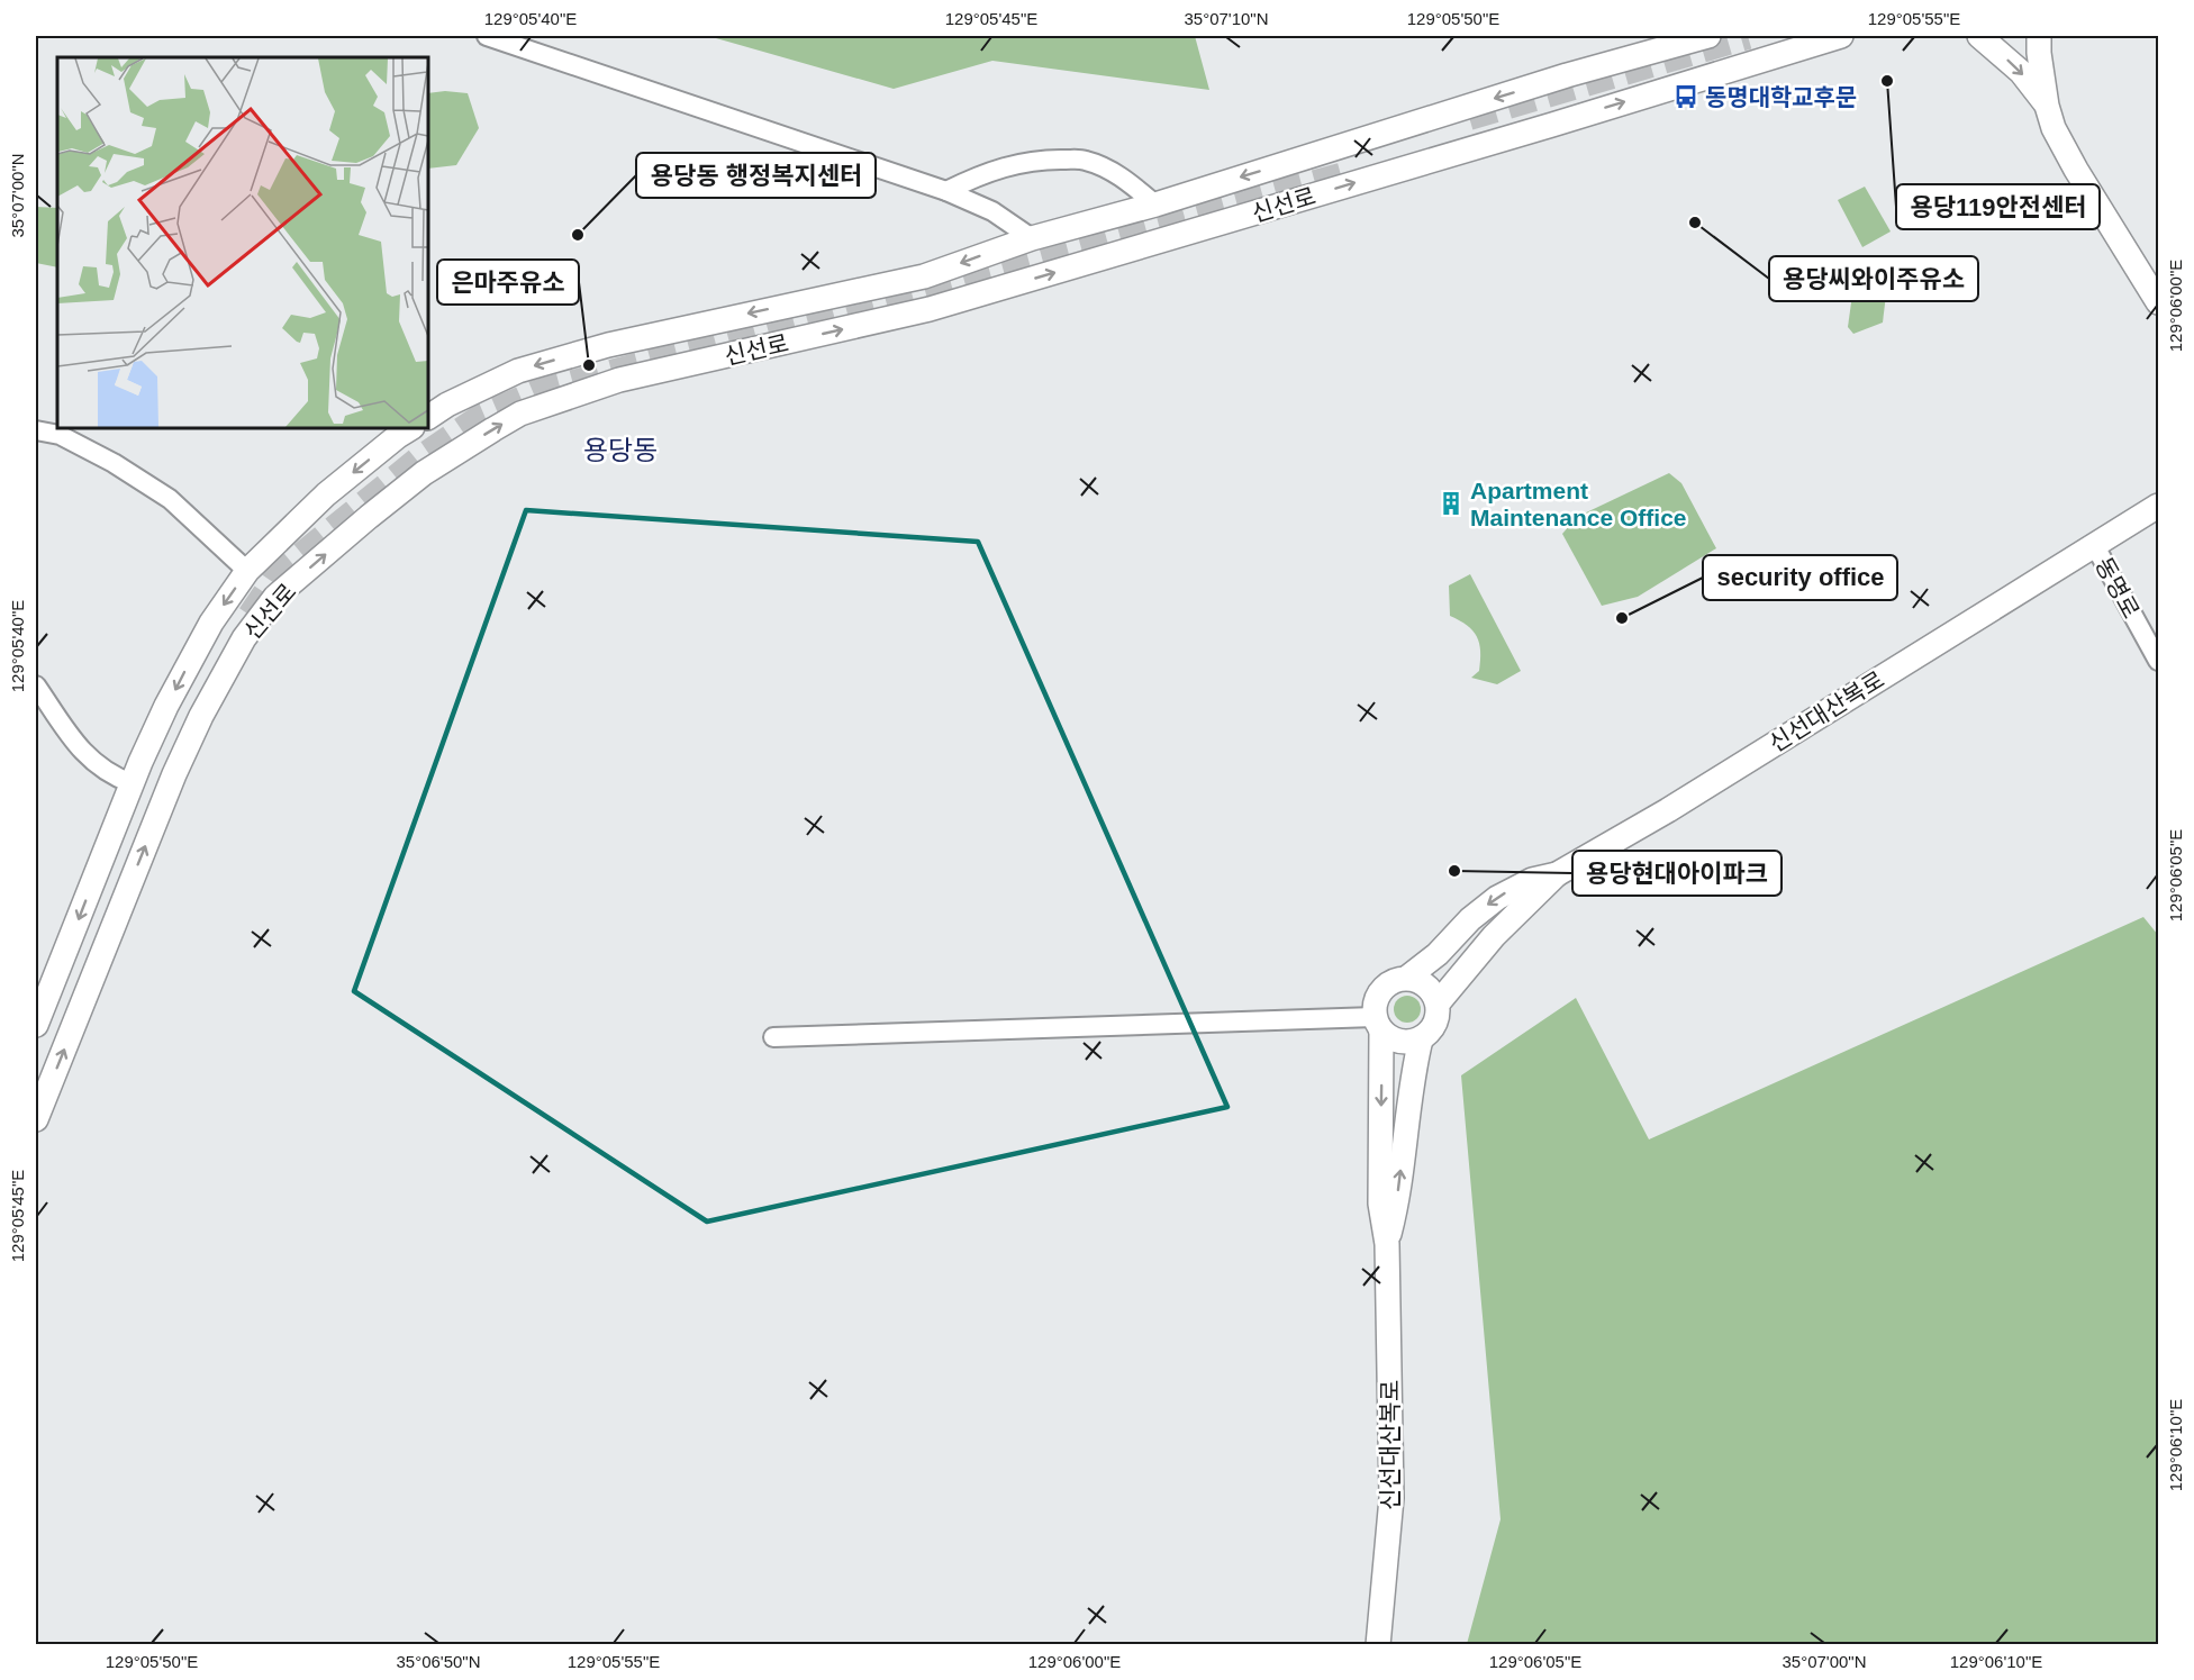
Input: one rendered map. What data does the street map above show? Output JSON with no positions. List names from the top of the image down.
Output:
{
  "streets": {
    "main road": ["신선로", "동명로", "신선대산복로"]
  },
  "crossings": [
    ["동명로", "신선대산복로"]
  ],
  "districts": ["용당동"],
  "places": {
    "other": [
      "용당119안전센터",
      "용당씨와이주유소",
      "용당동 행정복지센터",
      "은마주유소",
      "security office",
      "용당현대아이파크"
    ],
    "bus stop": ["동명대학교후문"],
    "building": ["Apartment Maintenance Office"]
  },
  "coordinates": [
    "129°05'40\"E",
    "129°05'45\"E",
    "35°07'10\"N",
    "129°05'50\"E",
    "129°05'55\"E",
    "35°07'00\"N",
    "129°06'00\"E",
    "129°06'05\"E",
    "129°06'10\"E",
    "35°06'50\"N"
  ]
}
